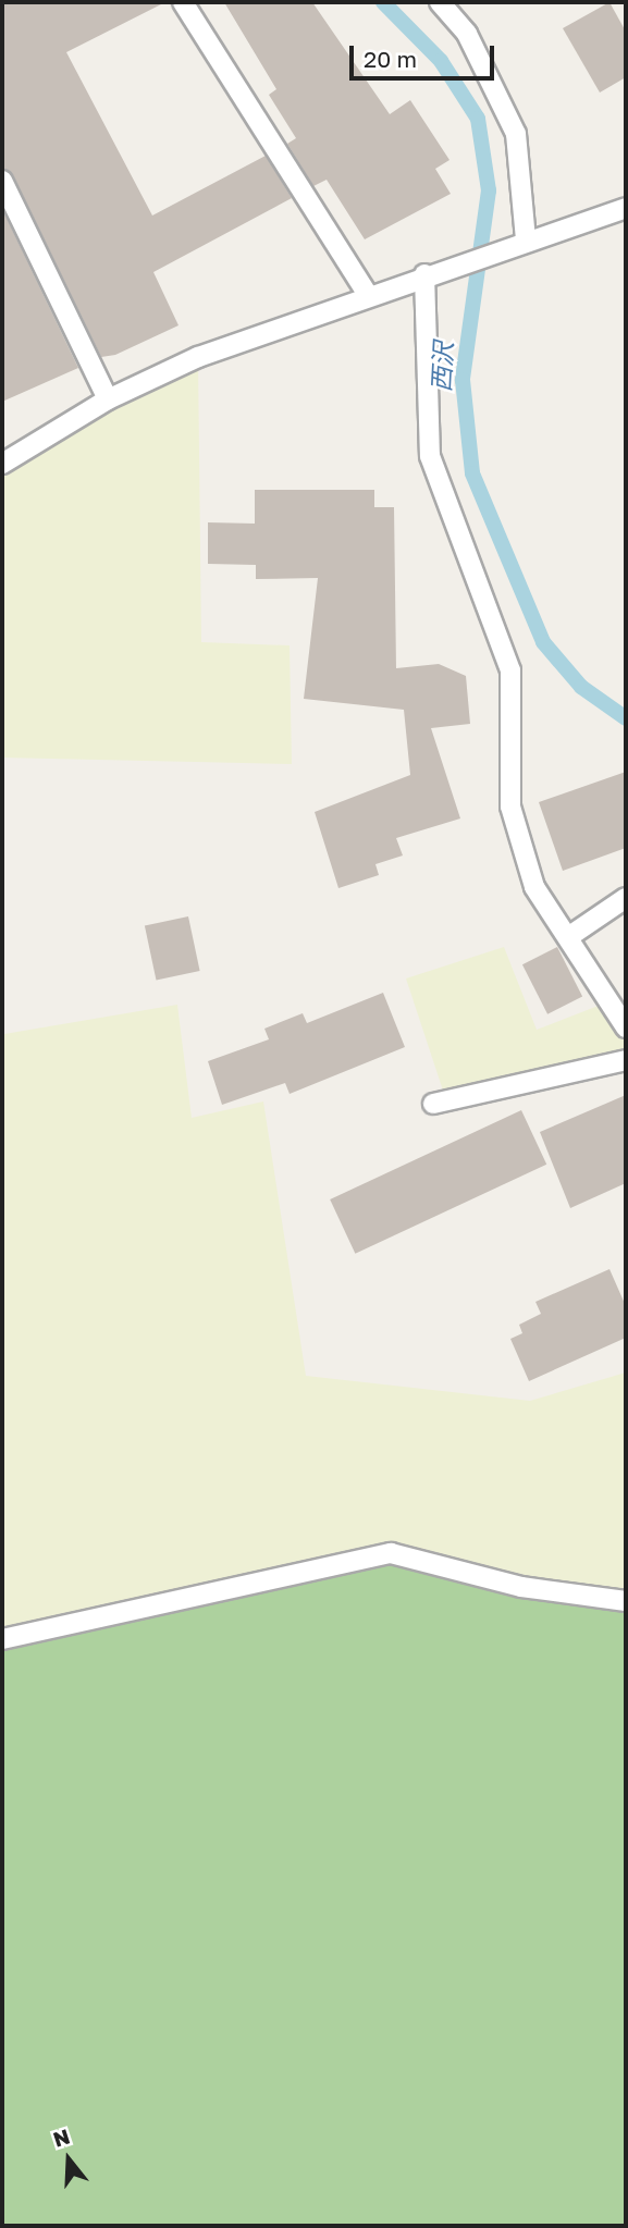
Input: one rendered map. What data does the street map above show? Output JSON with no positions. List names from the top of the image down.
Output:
{
  "water": ["西沢"],
  "scale_bar": "20 m",
  "north": "top"
}
